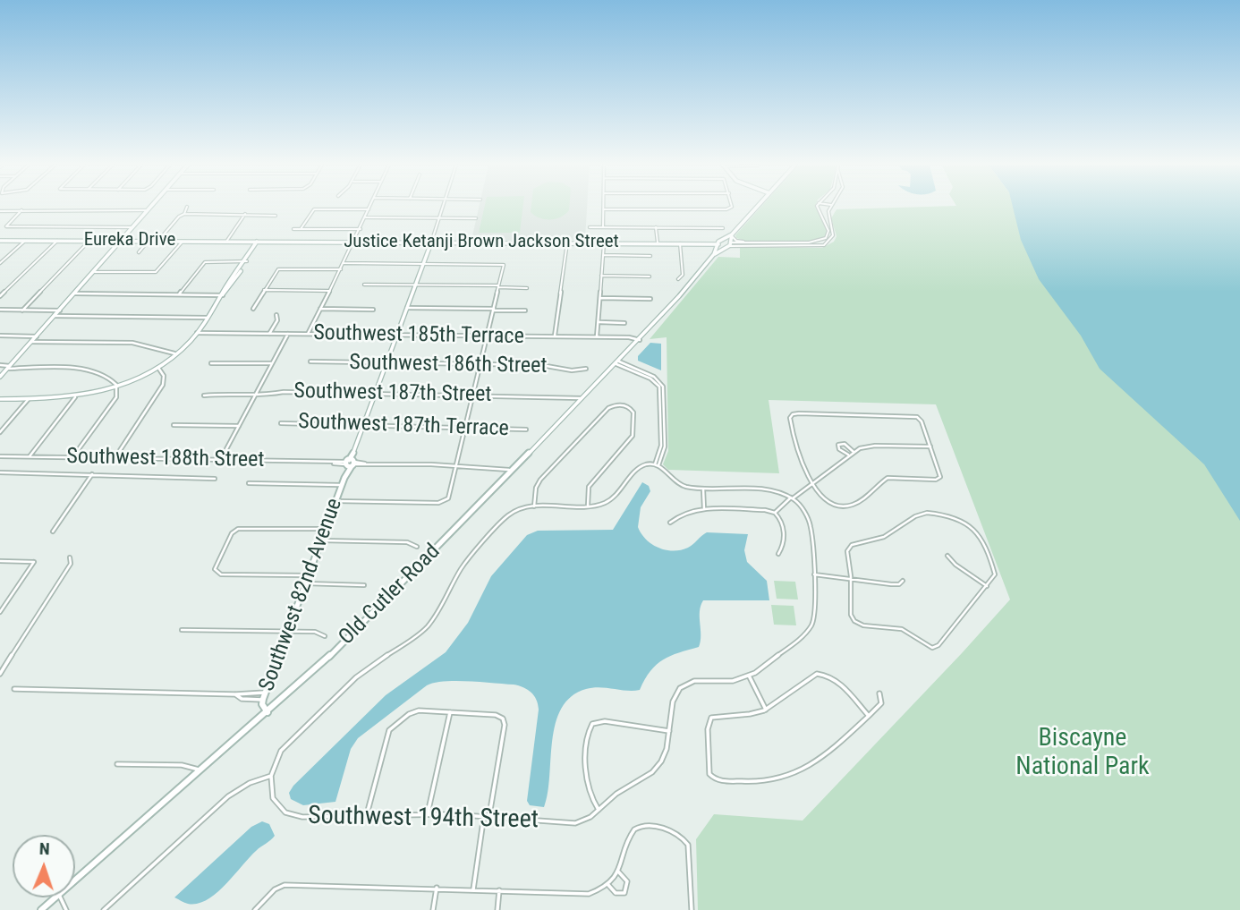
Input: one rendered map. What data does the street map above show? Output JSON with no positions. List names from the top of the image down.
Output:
{
  "streets": {
    "main road": [
      "Eureka Drive",
      "Justice Ketanji Brown Jackson Street",
      "Southwest 82nd Avenue",
      "Old Cutler Road"
    ],
    "street": [
      "Southwest 185th Terrace",
      "Southwest 186th Street",
      "Southwest 187th Street",
      "Southwest 187th Terrace",
      "Southwest 188th Street",
      "Southwest 194th Street"
    ]
  },
  "crossings": [
    ["Eureka Drive", "Justice Ketanji Brown Jackson Street"],
    ["Justice Ketanji Brown Jackson Street", "Southwest 82nd Avenue"],
    ["Justice Ketanji Brown Jackson Street", "Old Cutler Road"],
    ["Southwest 185th Terrace", "Southwest 82nd Avenue"],
    ["Southwest 185th Terrace", "Old Cutler Road"],
    ["Southwest 186th Street", "Southwest 82nd Avenue"],
    ["Southwest 187th Street", "Southwest 82nd Avenue"],
    ["Southwest 187th Street", "Old Cutler Road"],
    ["Southwest 187th Terrace", "Southwest 82nd Avenue"],
    ["Southwest 188th Street", "Southwest 82nd Avenue"],
    ["Southwest 188th Street", "Old Cutler Road"],
    ["Southwest 82nd Avenue", "Old Cutler Road"]
  ],
  "parks": ["Biscayne National Park"],
  "north": "top"
}
